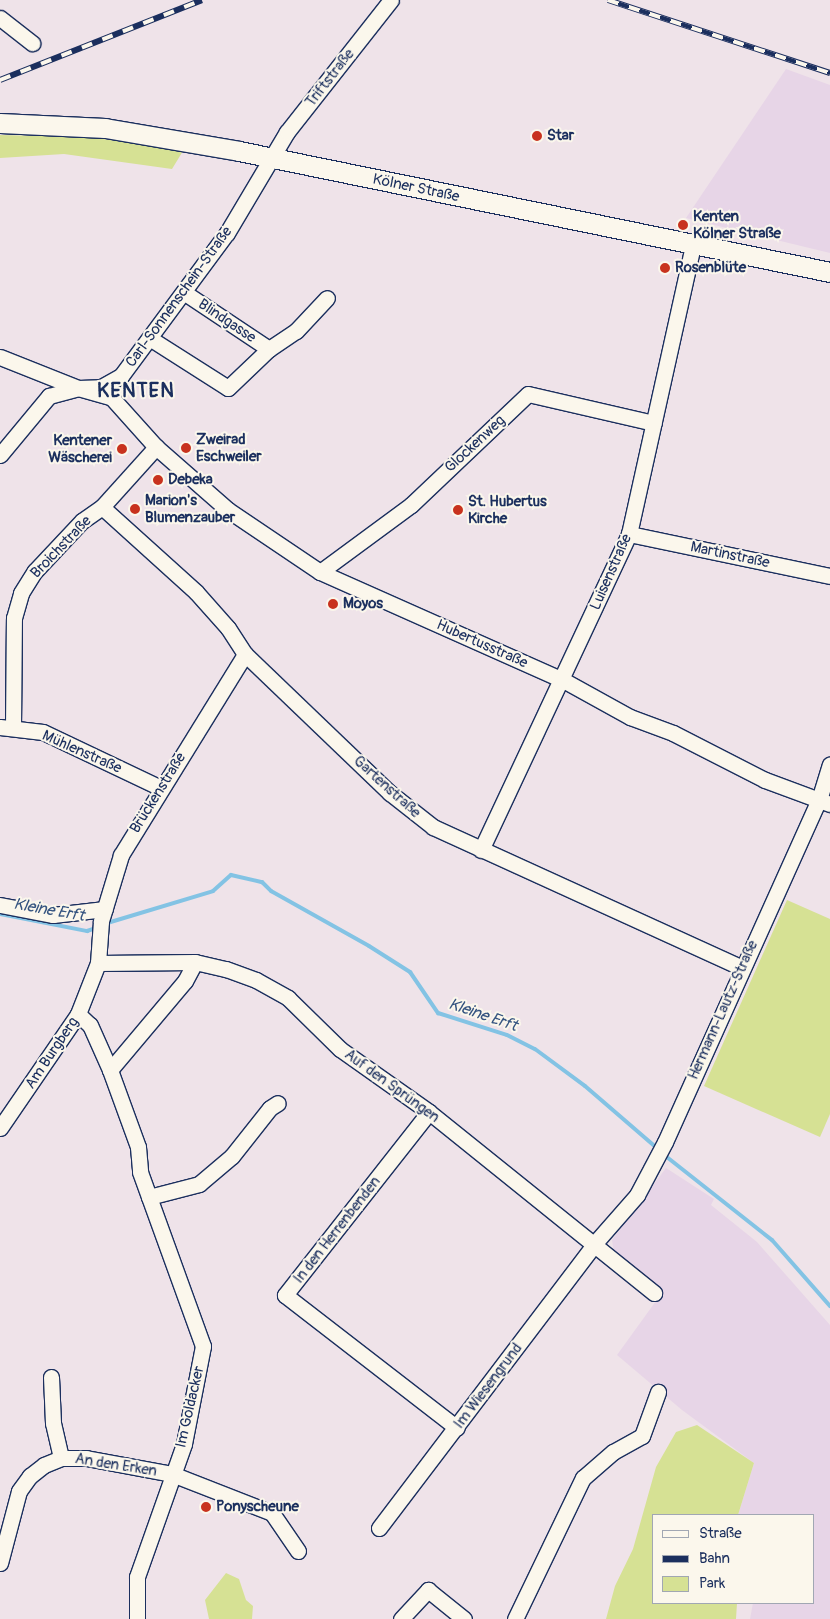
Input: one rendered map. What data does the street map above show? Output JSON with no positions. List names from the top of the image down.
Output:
{
  "streets": {
    "main road": ["Kölner Straße"],
    "street": [
      "Triftstraße",
      "Carl-Sonnenschein-Straße",
      "Blindgasse",
      "Glockenweg",
      "Broichstraße",
      "Martinstraße",
      "Luisenstraße",
      "Hubertusstraße",
      "Mühlenstraße",
      "Gartenstraße",
      "Brückenstraße",
      "Hermann-Lautz-Straße",
      "Am Burgberg",
      "Auf den Sprüngen",
      "In den Herrenbenden",
      "Im Wiesengrund",
      "Im Goldacker",
      "An den Erken"
    ]
  },
  "crossings": [
    ["Triftstraße", "Kölner Straße"],
    ["Triftstraße", "Carl-Sonnenschein-Straße"],
    ["Kölner Straße", "Carl-Sonnenschein-Straße"],
    ["Kölner Straße", "Luisenstraße"],
    ["Carl-Sonnenschein-Straße", "Blindgasse"],
    ["Carl-Sonnenschein-Straße", "Hubertusstraße"],
    ["Glockenweg", "Luisenstraße"],
    ["Glockenweg", "Hubertusstraße"],
    ["Broichstraße", "Hubertusstraße"],
    ["Broichstraße", "Mühlenstraße"],
    ["Broichstraße", "Gartenstraße"],
    ["Martinstraße", "Luisenstraße"],
    ["Luisenstraße", "Hubertusstraße"],
    ["Luisenstraße", "Gartenstraße"],
    ["Hubertusstraße", "Hermann-Lautz-Straße"],
    ["Mühlenstraße", "Brückenstraße"],
    ["Gartenstraße", "Brückenstraße"],
    ["Gartenstraße", "Hermann-Lautz-Straße"],
    ["Brückenstraße", "Am Burgberg"],
    ["Hermann-Lautz-Straße", "Auf den Sprüngen"],
    ["Hermann-Lautz-Straße", "Im Wiesengrund"],
    ["Am Burgberg", "Auf den Sprüngen"],
    ["Am Burgberg", "Im Goldacker"],
    ["Auf den Sprüngen", "In den Herrenbenden"],
    ["Auf den Sprüngen", "Im Wiesengrund"],
    ["In den Herrenbenden", "Im Wiesengrund"],
    ["Im Goldacker", "An den Erken"]
  ],
  "districts": ["KENTEN"],
  "water": ["Kleine Erft"],
  "places": [
    "Star",
    "Kenten Kölner Straße",
    "Rosenblüte",
    "Zweirad Eschweiler",
    "Kentener Wäscherei",
    "Debeka",
    "Marion's Blumenzauber",
    "St. Hubertus Kirche",
    "Moyos",
    "Ponyscheune"
  ],
  "legend": ["Straße", "Bahn", "Park"]
}
